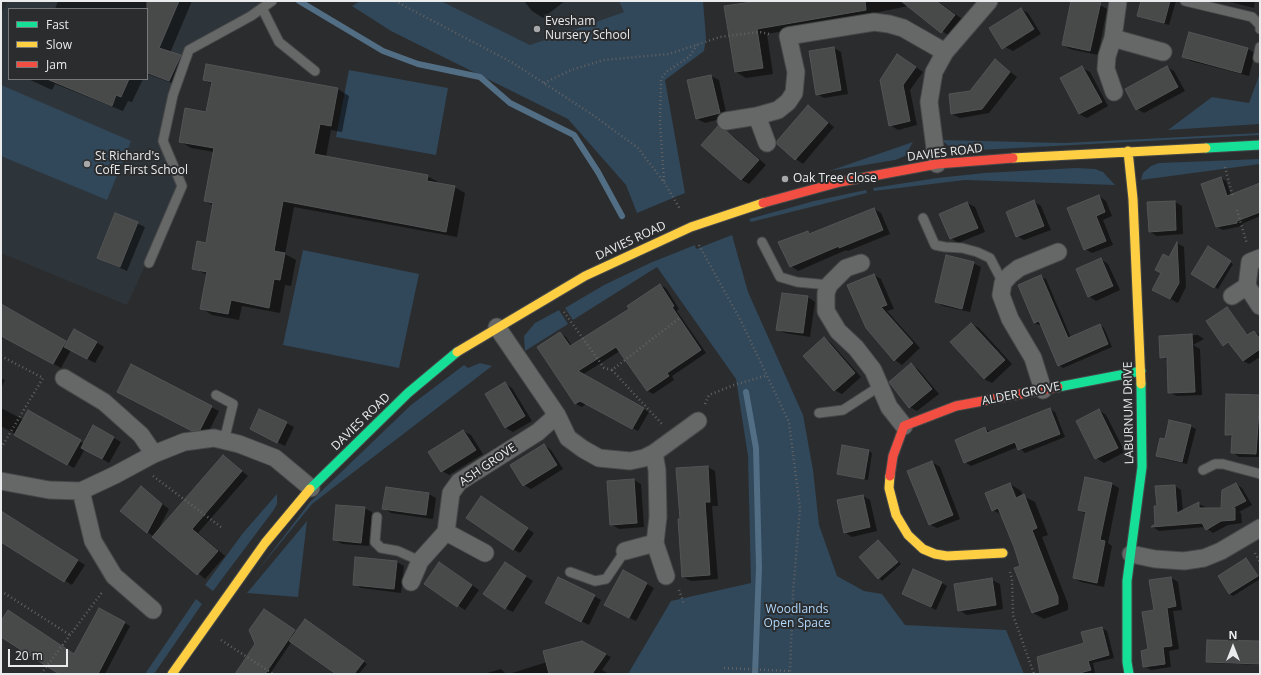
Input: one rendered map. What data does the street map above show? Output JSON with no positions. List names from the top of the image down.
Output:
{
  "streets": {
    "street": [
      "DAVIES ROAD",
      "ALDER GROVE",
      "LABURNUM DRIVE",
      "ASH GROVE"
    ]
  },
  "crossings": [
    ["DAVIES ROAD", "LABURNUM DRIVE"],
    ["ALDER GROVE", "LABURNUM DRIVE"]
  ],
  "parks": ["Woodlands Open Space"],
  "places": ["Evesham Nursery School", "St Richard's CofE First School", "Oak Tree Close"],
  "legend": ["Fast", "Slow", "Jam"],
  "scale_bar": "20 m",
  "north": "top"
}
